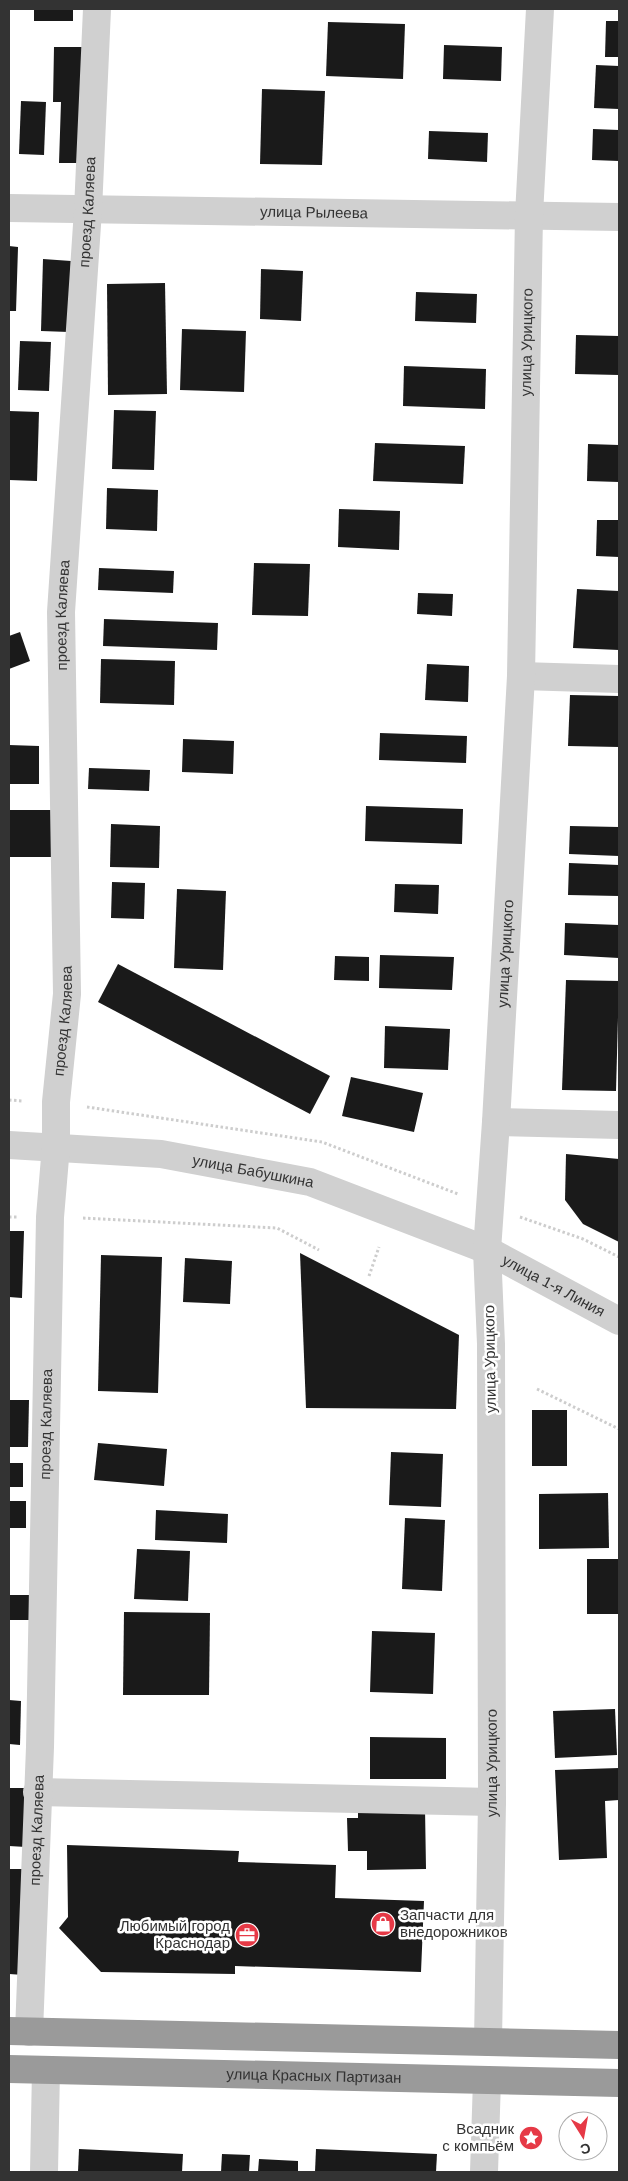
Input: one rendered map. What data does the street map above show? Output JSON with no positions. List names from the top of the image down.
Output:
{
  "streets": {
    "highway": ["улица Красных Партизан"],
    "street": [
      "проезд Каляева",
      "улица Рылеева",
      "улица Урицкого",
      "улица Бабушкина",
      "улица 1-я Линия"
    ]
  },
  "crossings": [
    ["проезд Каляева", "улица Рылеева"],
    ["проезд Каляева", "улица Бабушкина"],
    ["улица Рылеева", "улица Урицкого"],
    ["улица Урицкого", "улица Бабушкина"],
    ["улица Урицкого", "улица 1-я Линия"],
    ["улица Бабушкина", "улица 1-я Линия"]
  ],
  "places": {
    "shop": ["Запчасти для внедорожников"],
    "office": ["Любимый город Краснодар"],
    "place": ["Всадник с компьём"]
  },
  "north": "bottom"
}
